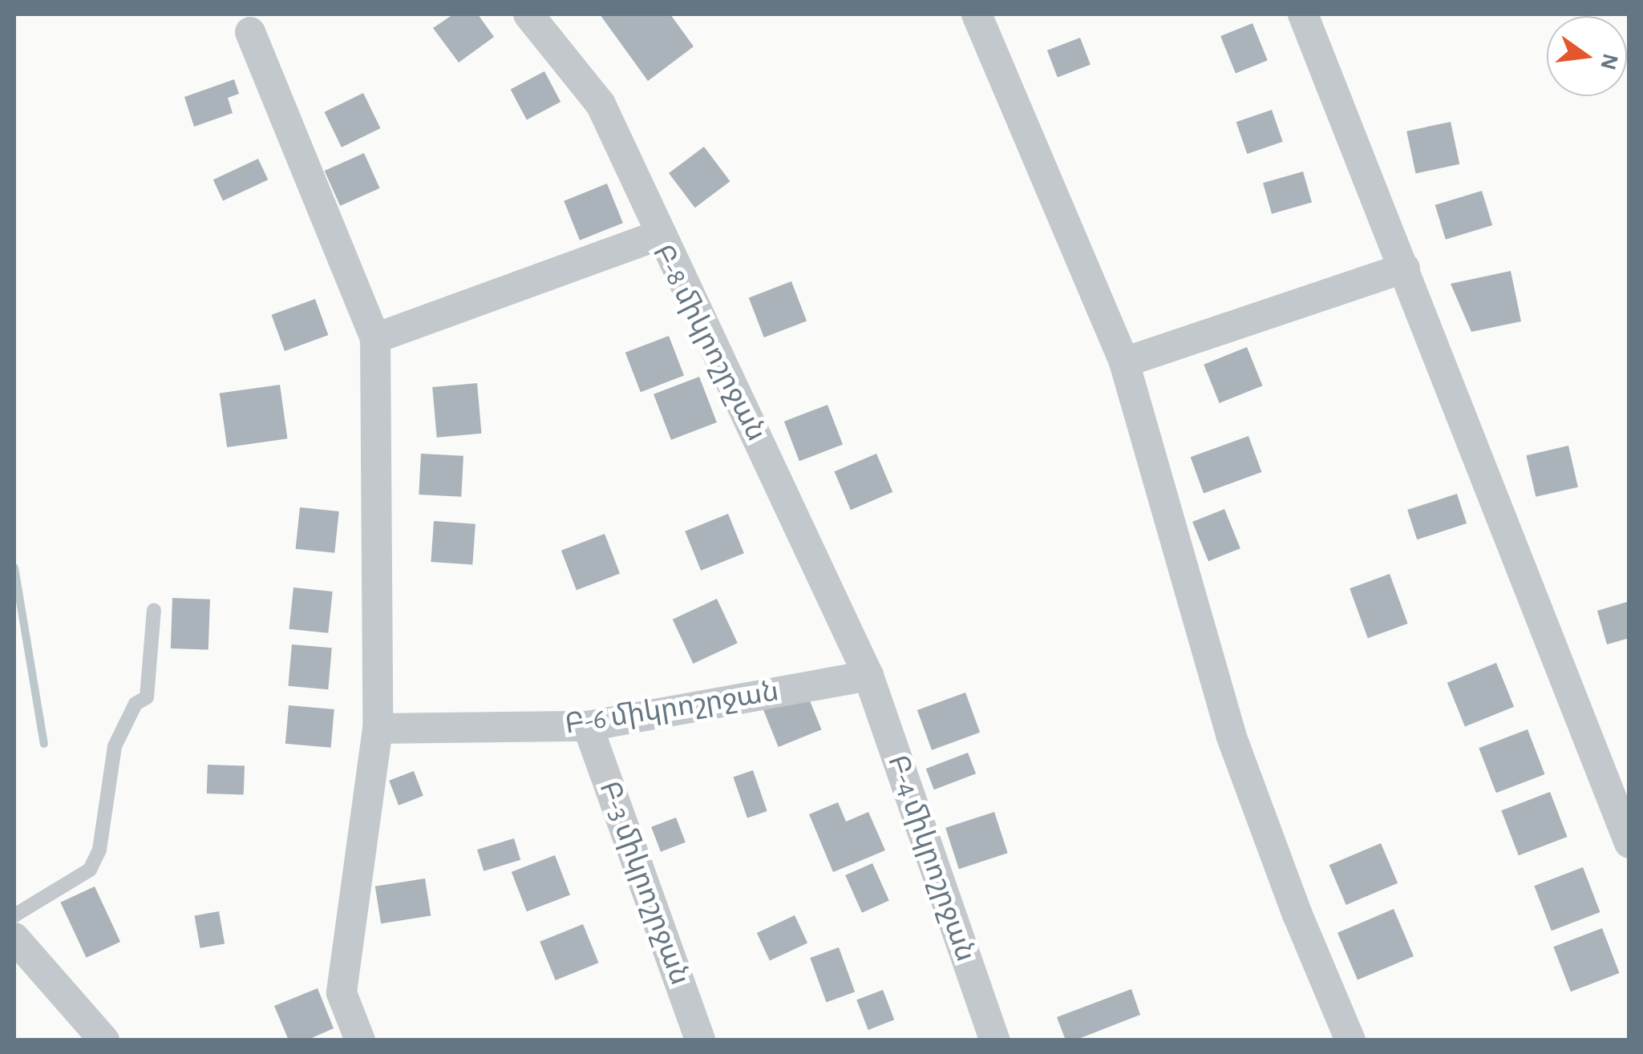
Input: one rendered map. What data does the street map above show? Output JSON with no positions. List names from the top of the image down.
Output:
{
  "streets": {
    "street": [
      "Բ-8 միկրոշրջան",
      "Բ-6 միկրոշրջան",
      "Բ-4 միկրոշրջան",
      "Բ-3 միկրոշրջան"
    ]
  },
  "crossings": [
    ["Բ-8 միկրոշրջան", "Բ-6 միկրոշրջան"],
    ["Բ-8 միկրոշրջան", "Բ-4 միկրոշրջան"],
    ["Բ-6 միկրոշրջան", "Բ-4 միկրոշրջան"],
    ["Բ-6 միկրոշրջան", "Բ-3 միկրոշրջան"]
  ],
  "north": "right"
}
